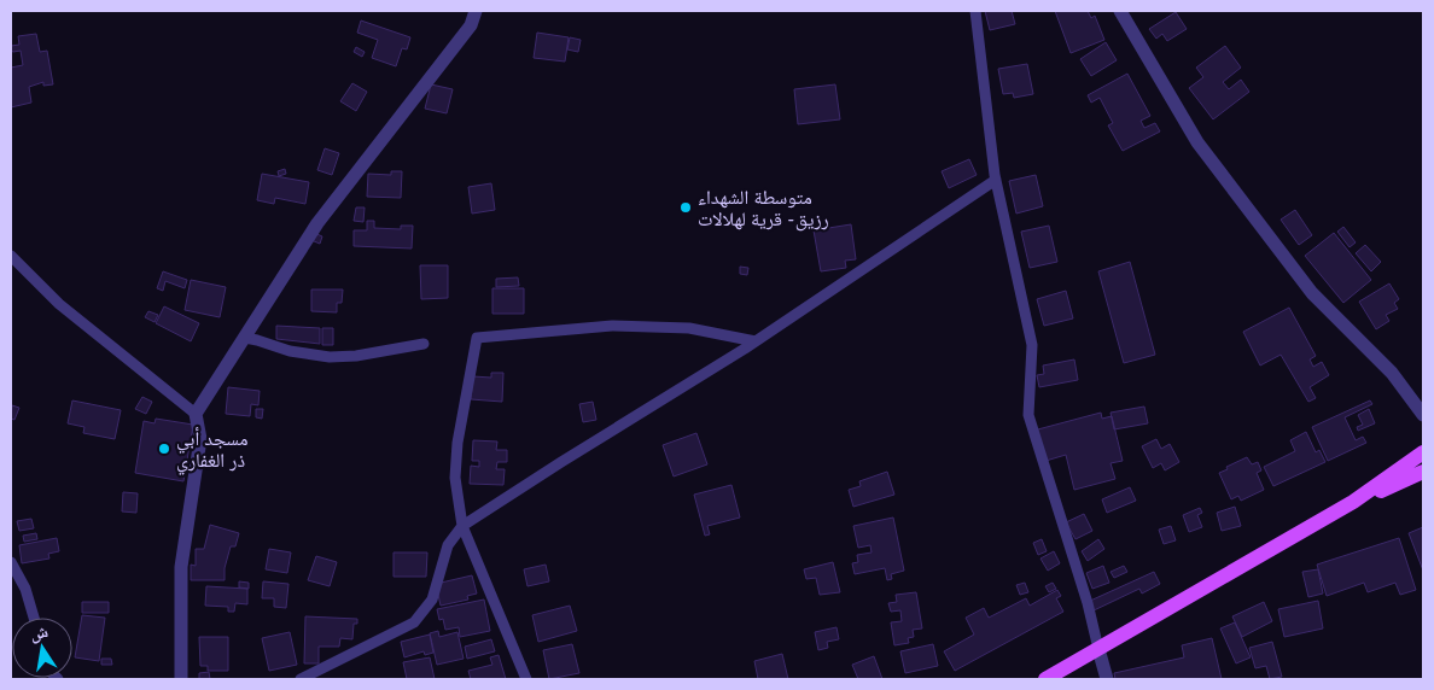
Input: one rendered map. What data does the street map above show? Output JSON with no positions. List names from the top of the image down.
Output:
{
  "places": ["متوسطة الشهداء رزيق- قرية لهلالات", "مسجد أبي ذر الغفاري"],
  "north": "top"
}
